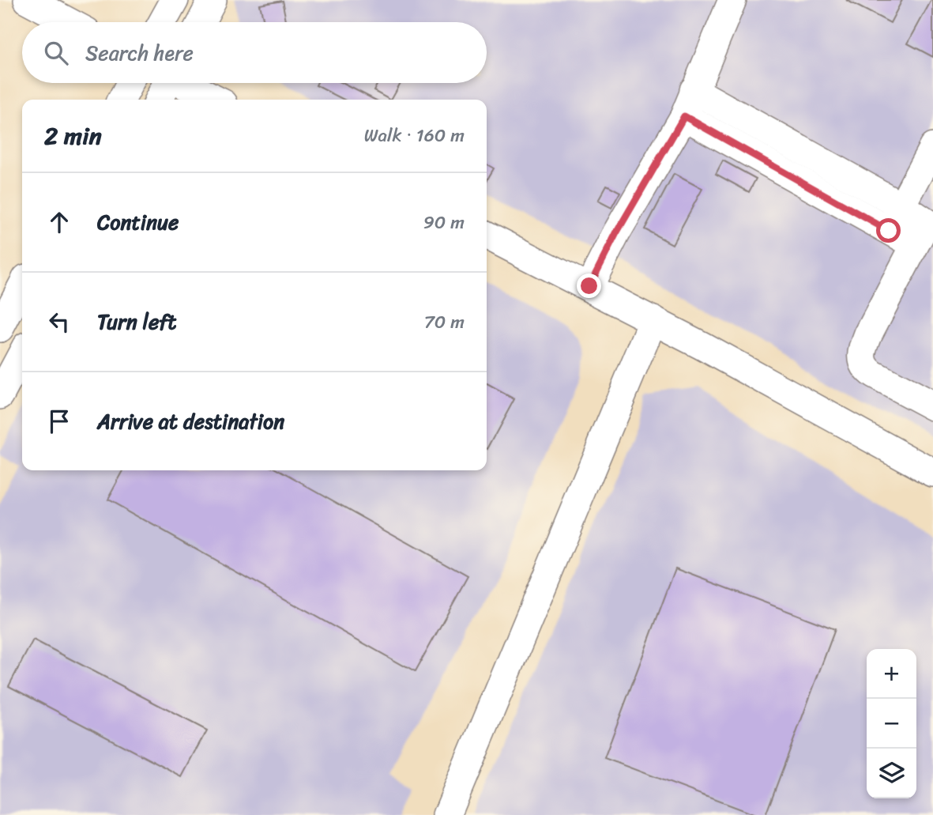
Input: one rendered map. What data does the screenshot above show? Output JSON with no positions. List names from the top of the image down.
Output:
{
  "page": {
    "search": "Search here",
    "heading": ["2 min", "Walk · 160 m"],
    "list": [
      ["Continue", "90 m"],
      ["Turn left", "70 m"],
      "Arrive at destination"
    ],
    "map_buttons": ["+", "−"]
  }
}
